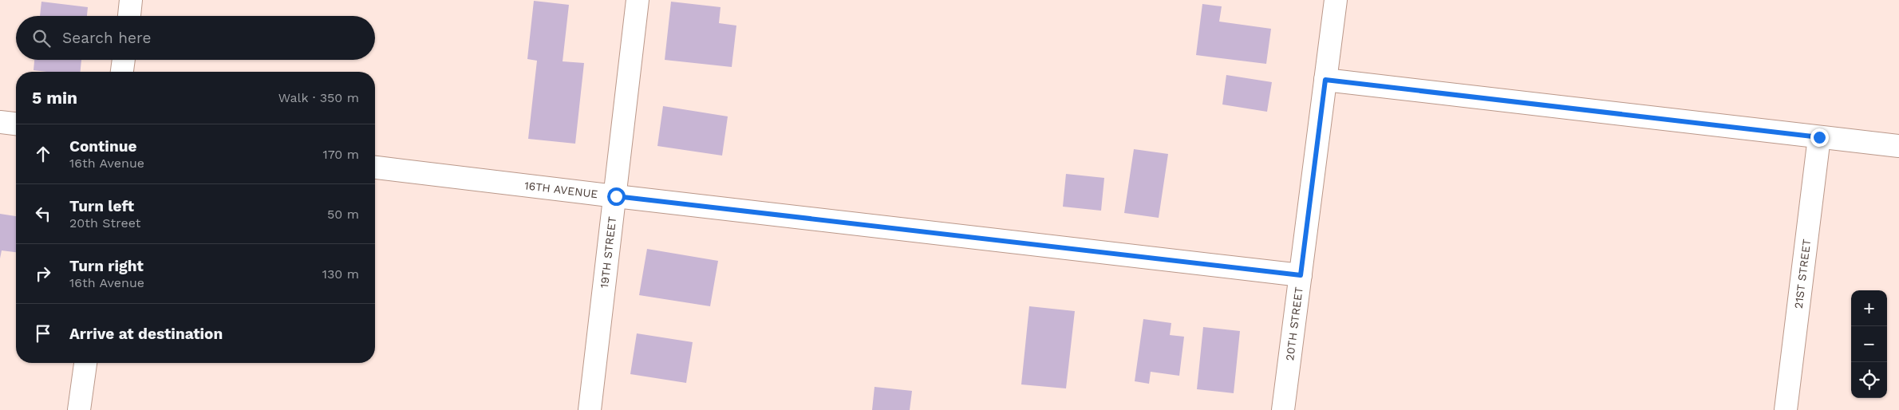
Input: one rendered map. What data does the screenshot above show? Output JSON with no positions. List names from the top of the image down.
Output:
{
  "streets": {
    "street": [
      "16TH AVENUE",
      "19TH STREET",
      "21ST STREET",
      "20TH STREET"
    ]
  },
  "crossings": [
    ["16TH AVENUE", "19TH STREET"],
    ["16TH AVENUE", "20TH STREET"]
  ],
  "page": {
    "search": "Search here",
    "heading": ["5 min", "Walk · 350 m"],
    "list": [
      ["Continue", "16th Avenue", "170 m"],
      ["Turn left", "20th Street", "50 m"],
      ["Turn right", "16th Avenue", "130 m"],
      "Arrive at destination"
    ],
    "map_buttons": ["+", "−"]
  }
}
